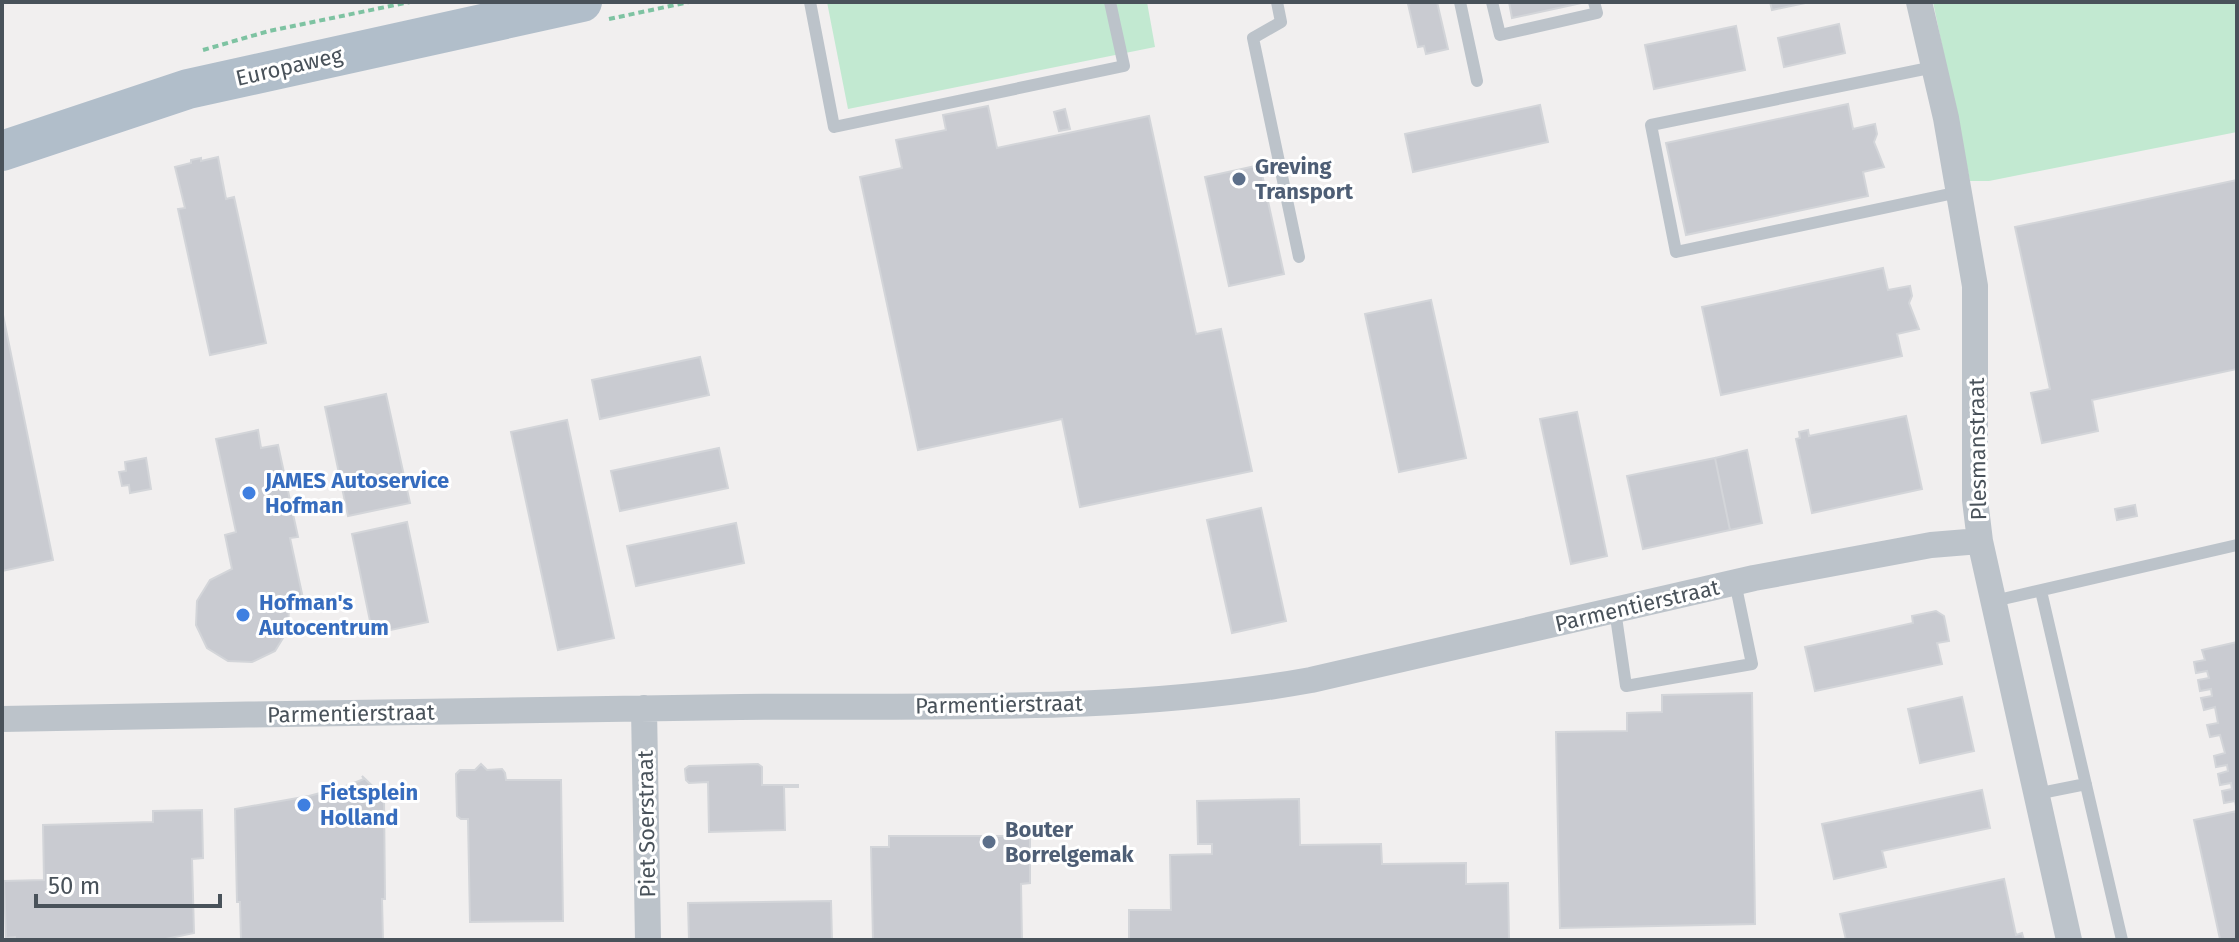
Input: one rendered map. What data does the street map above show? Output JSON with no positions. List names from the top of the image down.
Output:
{
  "streets": {
    "main road": ["Europaweg"],
    "street": ["Plesmanstraat", "Parmentierstraat", "Piet Soerstraat"]
  },
  "crossings": [
    ["Plesmanstraat", "Parmentierstraat"],
    ["Parmentierstraat", "Piet Soerstraat"]
  ],
  "places": [
    "Greving Transport",
    "JAMES Autoservice Hofman",
    "Hofman's Autocentrum",
    "Fietsplein Holland",
    "Bouter Borrelgemak"
  ],
  "scale_bar": "50 m"
}
